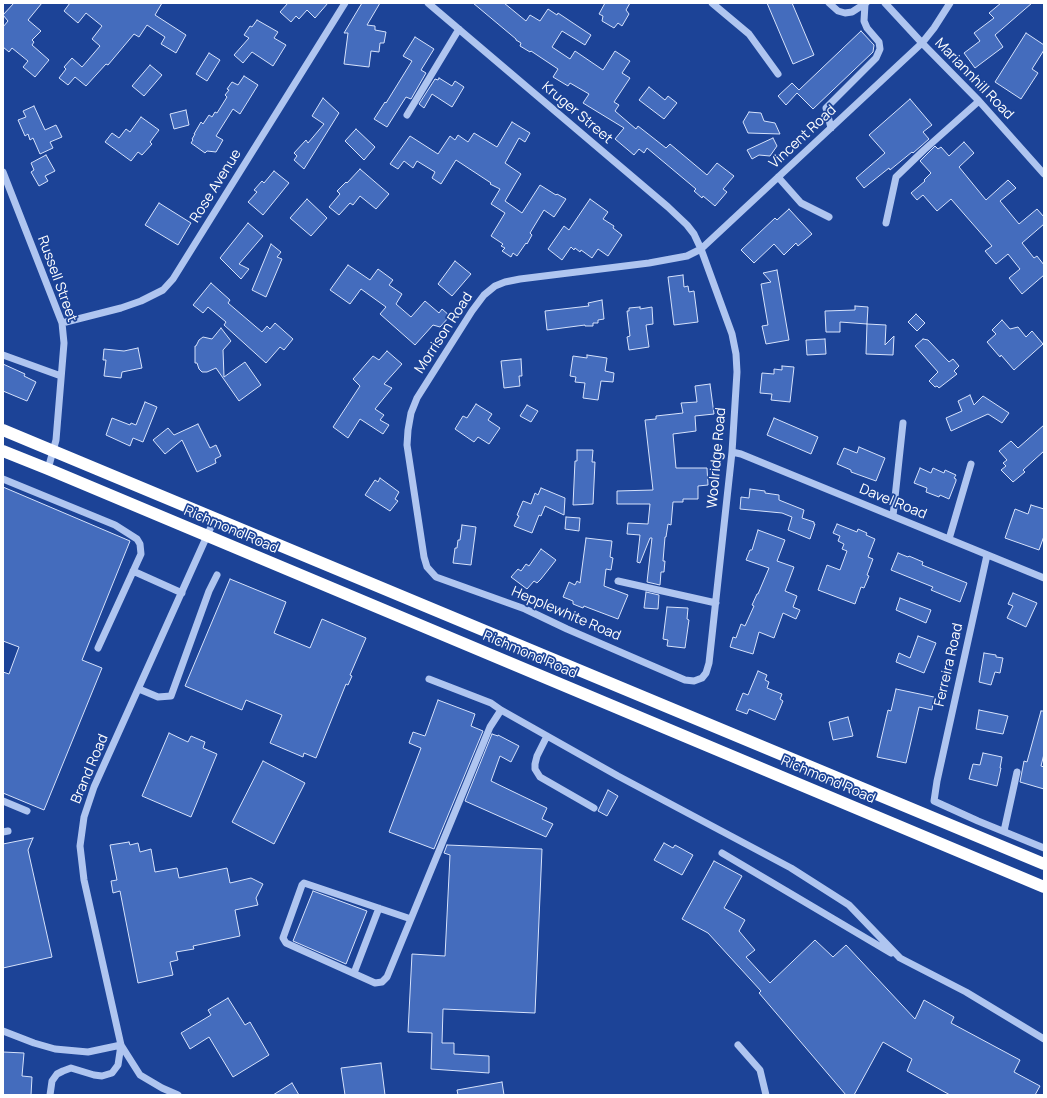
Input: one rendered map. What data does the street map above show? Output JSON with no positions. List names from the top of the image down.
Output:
{
  "streets": {
    "highway": ["Richmond Road"],
    "street": [
      "Mariannhill Road",
      "Kruger Street",
      "Vincent Road",
      "Rose Avenue",
      "Russell Street",
      "Morrison Road",
      "Woolridge Road",
      "Davel Road",
      "Hepplewhite Road",
      "Ferreira Road",
      "Brand Road"
    ]
  },
  "crossings": [
    ["Mariannhill Road", "Vincent Road"],
    ["Kruger Street", "Vincent Road"],
    ["Kruger Street", "Morrison Road"],
    ["Kruger Street", "Woolridge Road"],
    ["Vincent Road", "Morrison Road"],
    ["Vincent Road", "Woolridge Road"],
    ["Rose Avenue", "Russell Street"],
    ["Russell Street", "Richmond Road"],
    ["Morrison Road", "Woolridge Road"],
    ["Morrison Road", "Hepplewhite Road"],
    ["Woolridge Road", "Davel Road"],
    ["Woolridge Road", "Hepplewhite Road"],
    ["Davel Road", "Ferreira Road"],
    ["Richmond Road", "Brand Road"]
  ]
}
